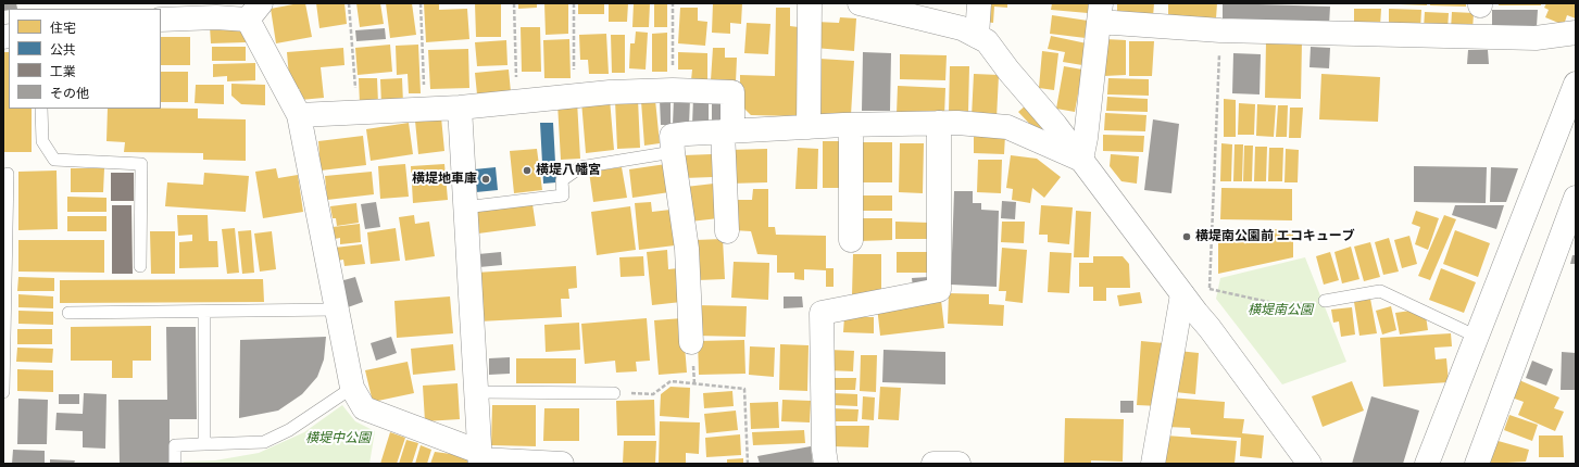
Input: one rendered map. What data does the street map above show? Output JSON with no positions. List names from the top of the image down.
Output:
{
  "parks": ["横堤南公園", "横堤中公園"],
  "places": ["横堤八幡宮", "横堤地車庫", "横堤南公園前 エコキューブ"],
  "legend": [
    "住宅",
    "公共",
    "工業",
    "その他"
  ]
}
